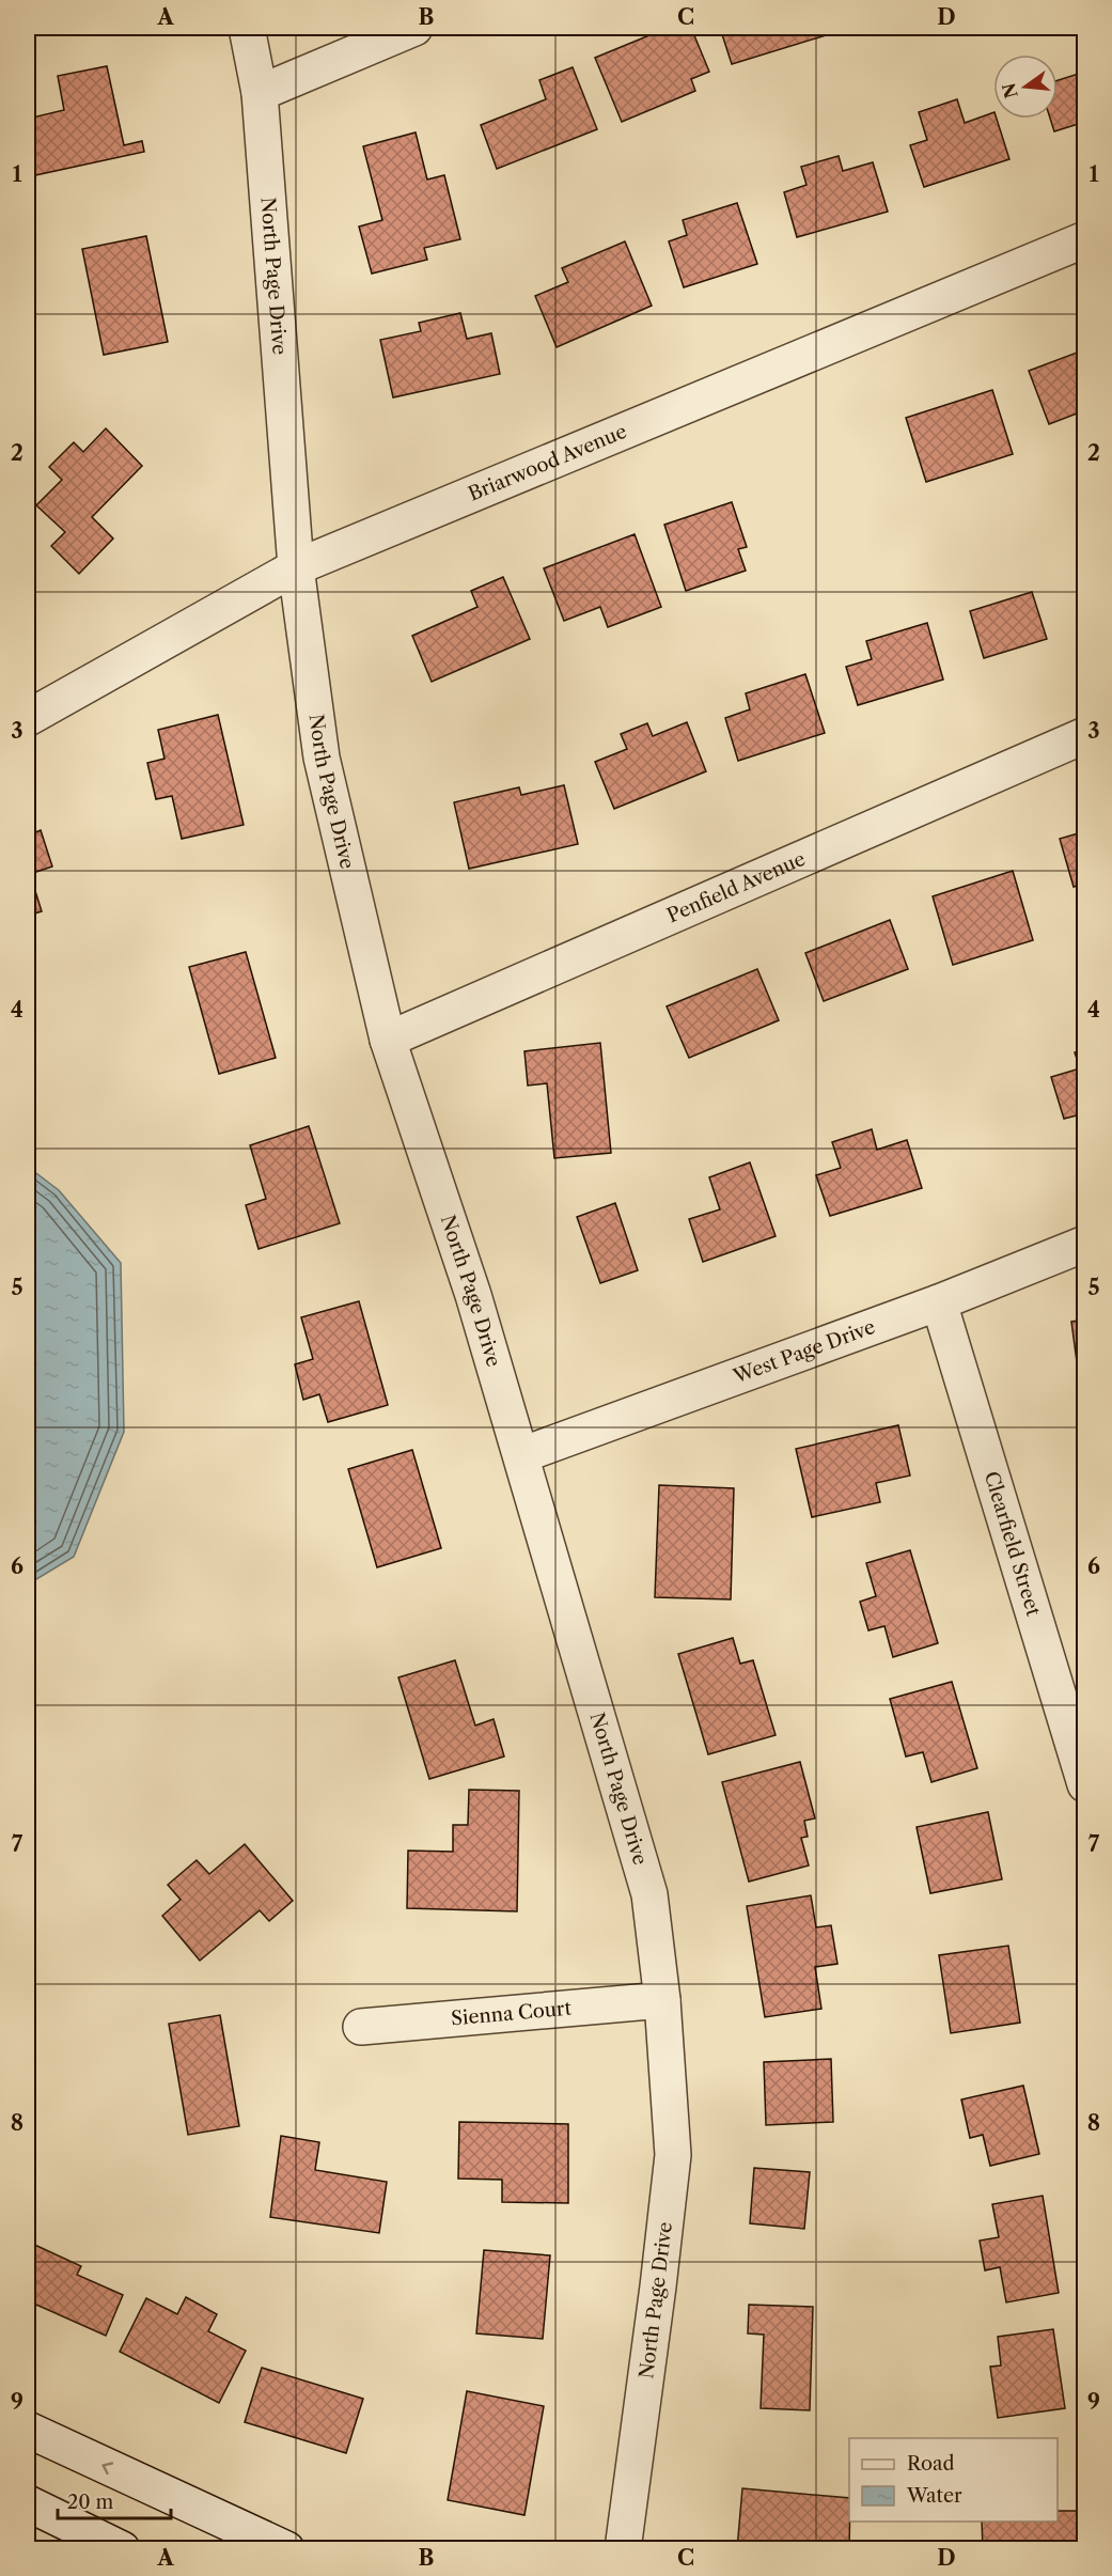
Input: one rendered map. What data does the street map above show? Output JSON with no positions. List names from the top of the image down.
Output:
{
  "streets": {
    "street": [
      "North Page Drive",
      "Briarwood Avenue",
      "Penfield Avenue",
      "West Page Drive",
      "Clearfield Street",
      "Sienna Court"
    ]
  },
  "crossings": [
    ["North Page Drive", "Briarwood Avenue"],
    ["North Page Drive", "Penfield Avenue"],
    ["North Page Drive", "West Page Drive"],
    ["North Page Drive", "Sienna Court"],
    ["West Page Drive", "Clearfield Street"]
  ],
  "legend": ["Road", "Water"],
  "scale_bar": "20 m",
  "north": "left",
  "grid": {
    "columns": [
      "A",
      "B",
      "C",
      "D"
    ],
    "rows": [
      "1",
      "2",
      "3",
      "4",
      "5",
      "6",
      "7",
      "8",
      "9"
    ]
  }
}
